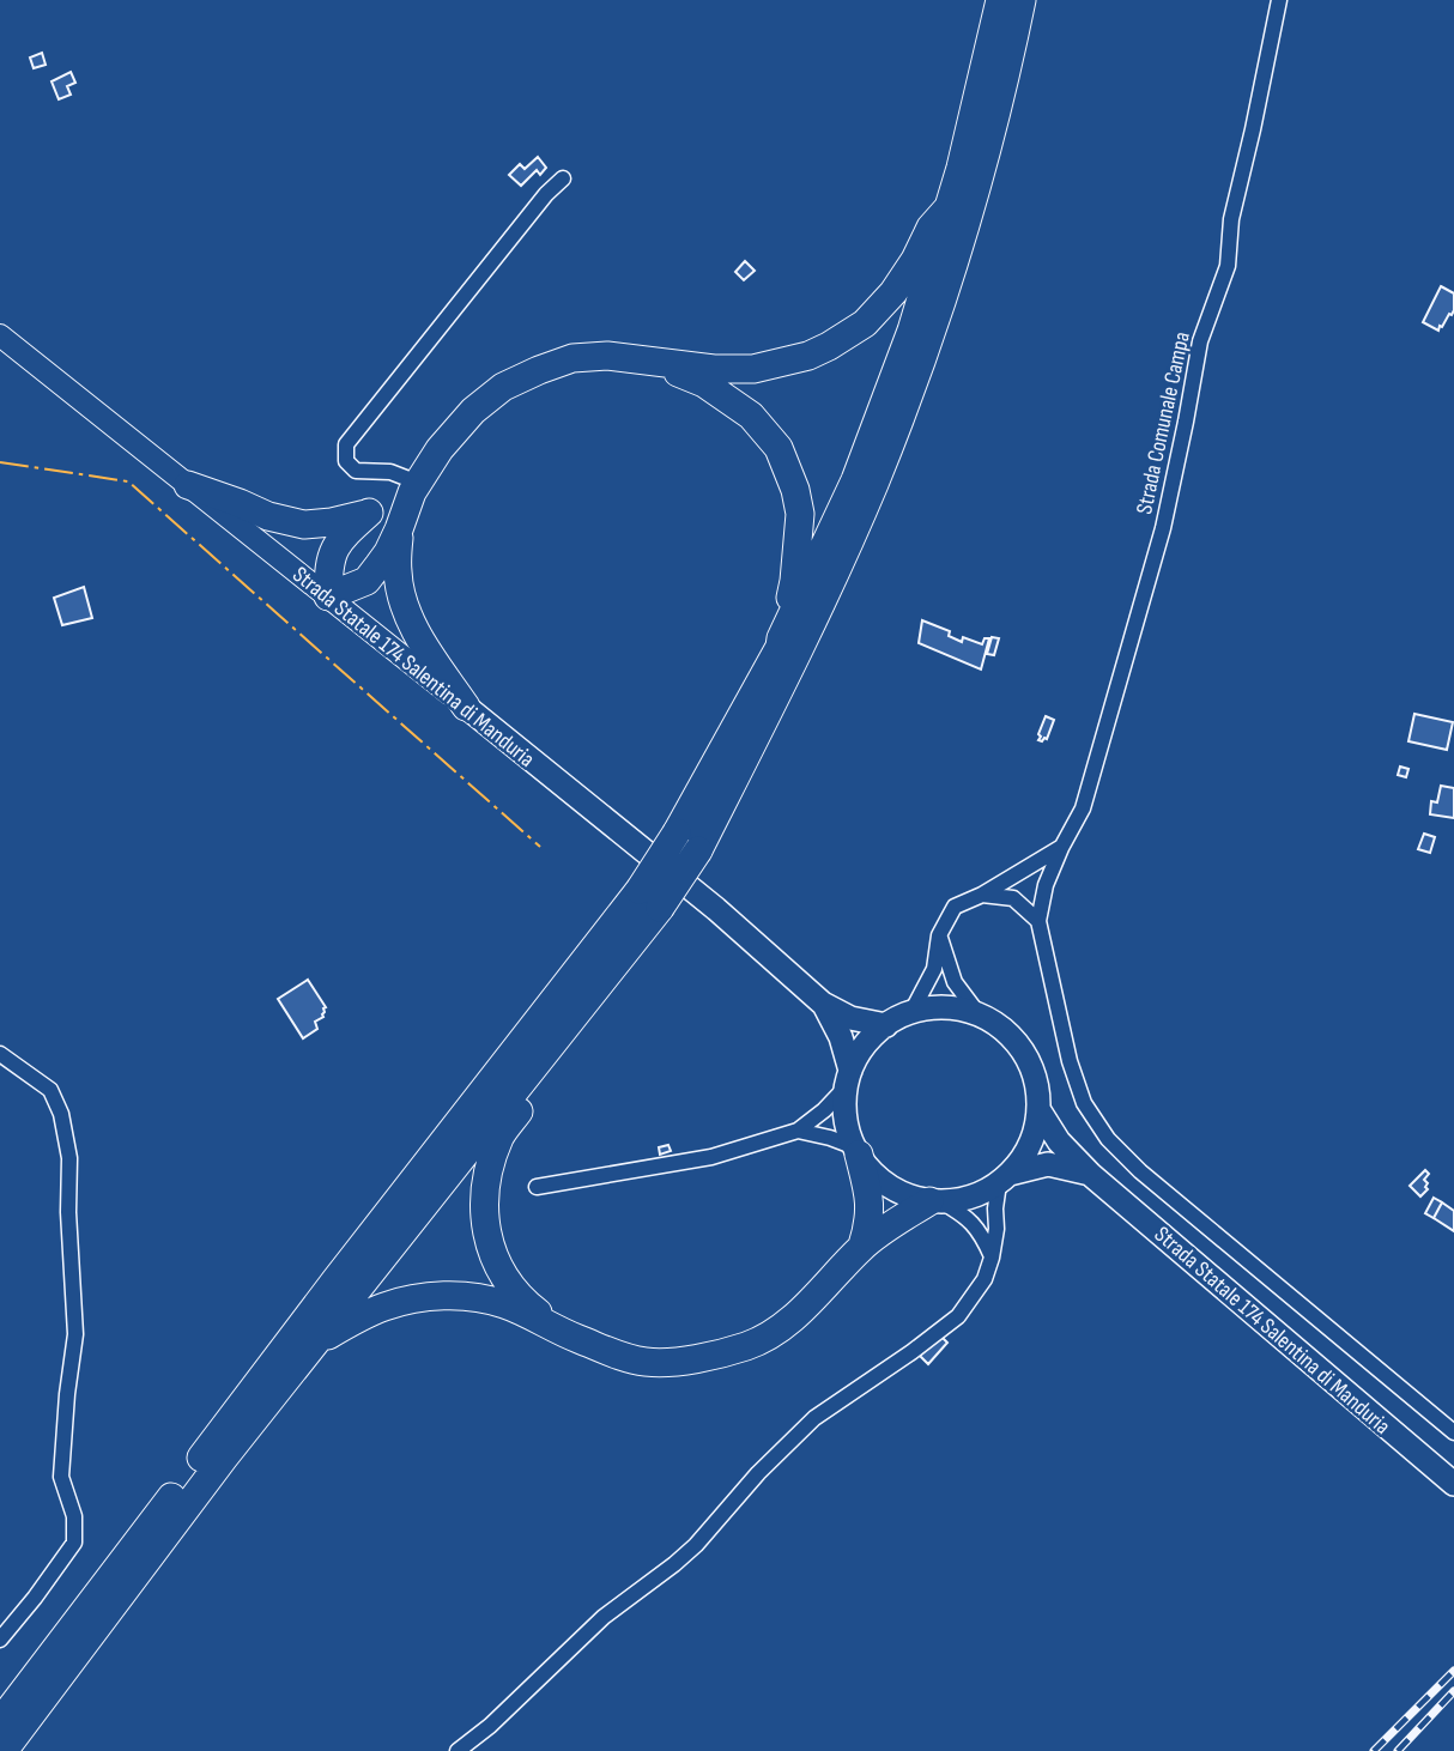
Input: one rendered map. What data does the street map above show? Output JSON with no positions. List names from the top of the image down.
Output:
{
  "streets": {
    "main road": ["Strada Statale 174 Salentina di Manduria"],
    "street": ["Strada Comunale Campa"]
  }
}
